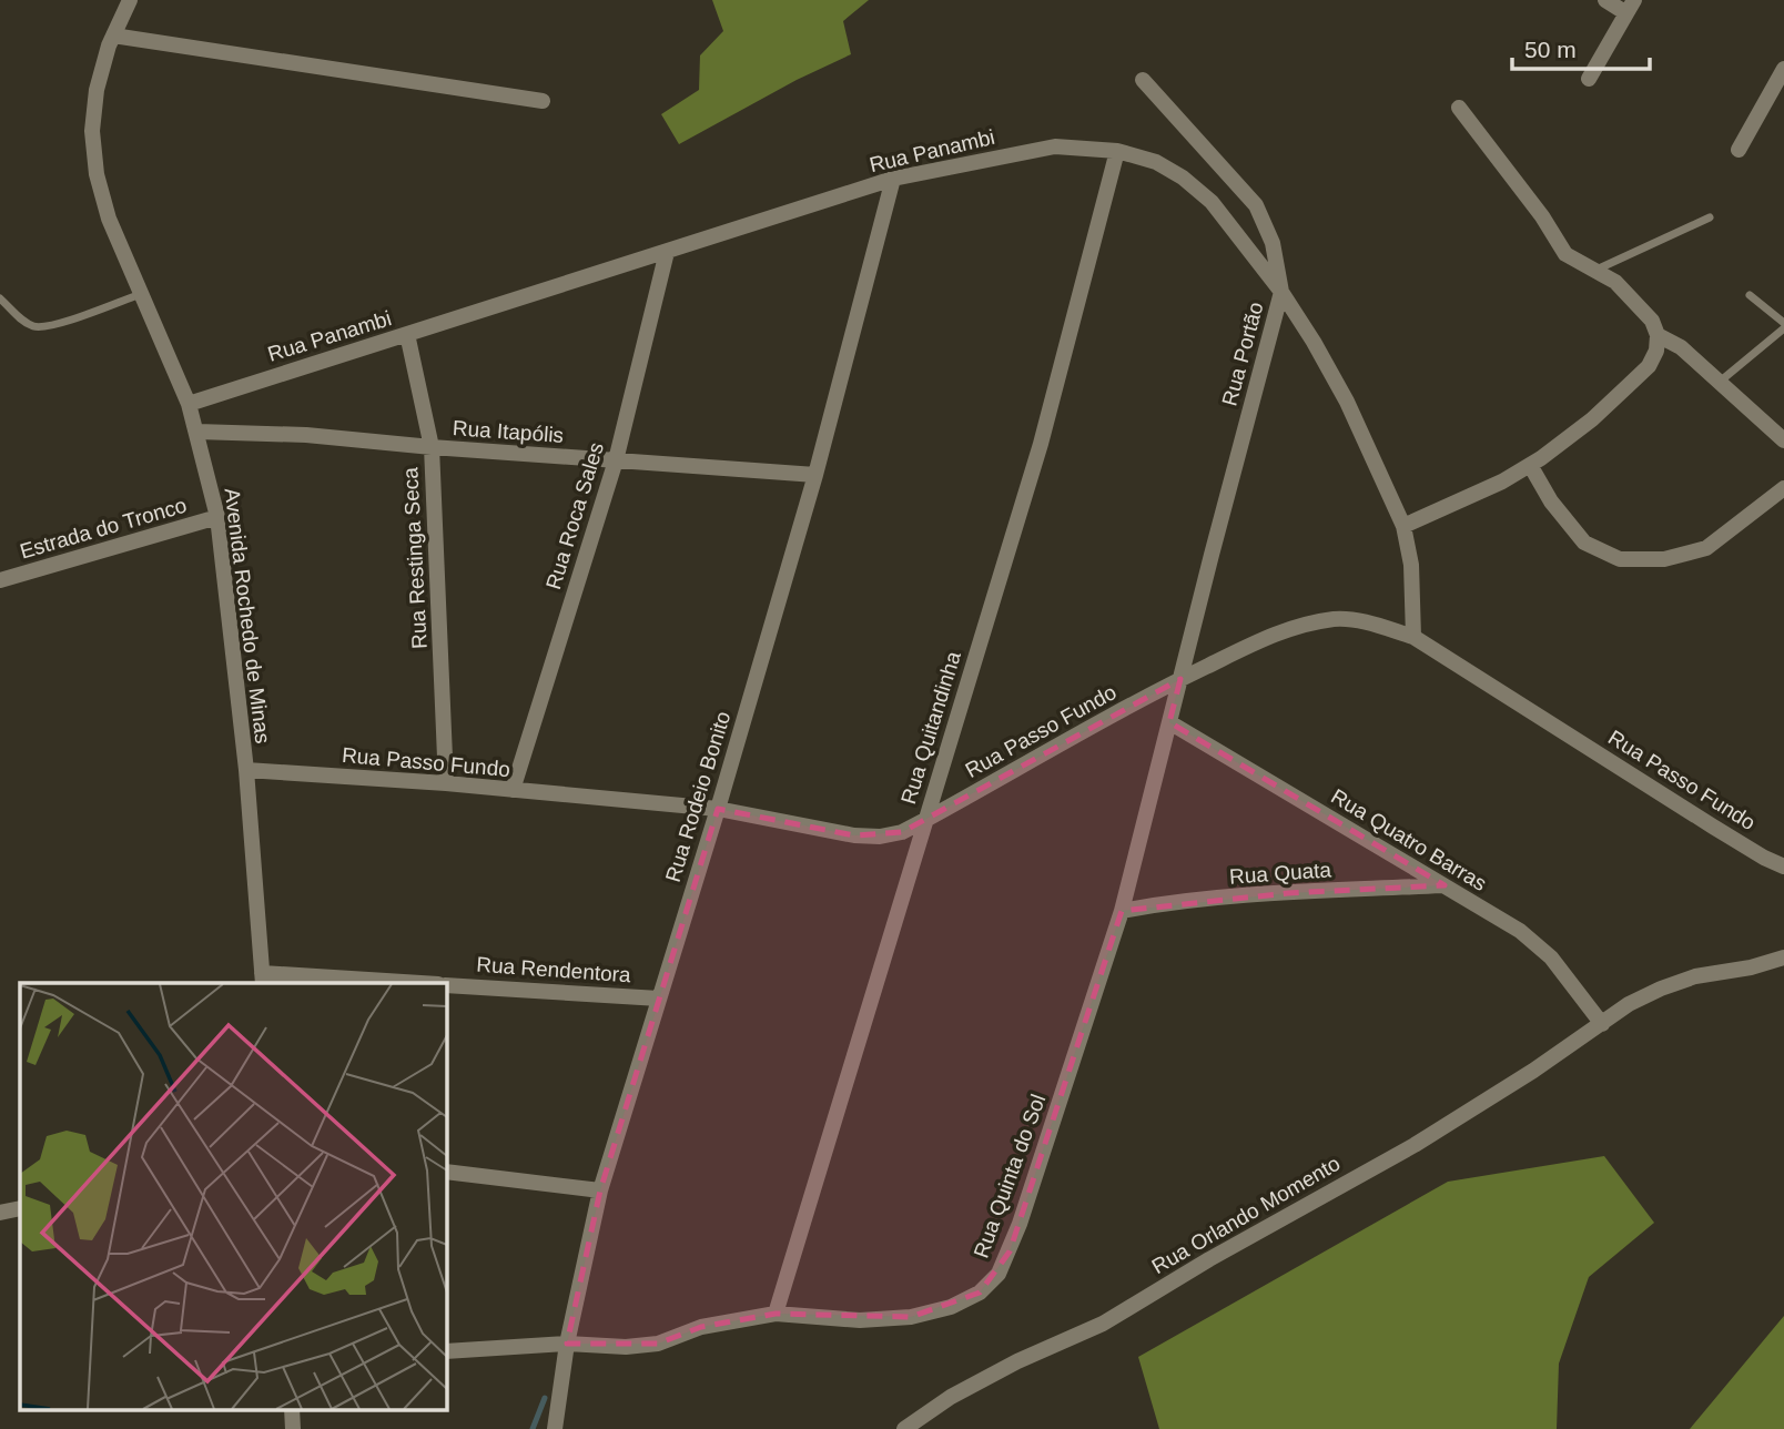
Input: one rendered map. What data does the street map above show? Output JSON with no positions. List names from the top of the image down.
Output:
{
  "streets": {
    "street": [
      "Rua Panambi",
      "Rua Portão",
      "Rua Itapólis",
      "Rua Roca Sales",
      "Estrada do Tronco",
      "Rua Restinga Seca",
      "Avenida Rochedo de Minas",
      "Rua Quitandinha",
      "Rua Passo Fundo",
      "Rua Rodeio Bonito",
      "Rua Quatro Barras",
      "Rua Quata",
      "Rua Rendentora",
      "Rua Quinta do Sol",
      "Rua Orlando Momento"
    ]
  },
  "crossings": [
    ["Rua Panambi", "Rua Portão"],
    ["Rua Panambi", "Rua Roca Sales"],
    ["Rua Panambi", "Rua Restinga Seca"],
    ["Rua Panambi", "Avenida Rochedo de Minas"],
    ["Rua Panambi", "Rua Quitandinha"],
    ["Rua Panambi", "Rua Passo Fundo"],
    ["Rua Panambi", "Rua Rodeio Bonito"],
    ["Rua Portão", "Rua Passo Fundo"],
    ["Rua Portão", "Rua Quinta do Sol"],
    ["Rua Itapólis", "Rua Roca Sales"],
    ["Rua Itapólis", "Rua Restinga Seca"],
    ["Rua Itapólis", "Avenida Rochedo de Minas"],
    ["Rua Itapólis", "Rua Rodeio Bonito"],
    ["Rua Roca Sales", "Rua Passo Fundo"],
    ["Estrada do Tronco", "Avenida Rochedo de Minas"],
    ["Rua Restinga Seca", "Rua Passo Fundo"],
    ["Avenida Rochedo de Minas", "Rua Passo Fundo"],
    ["Rua Quitandinha", "Rua Passo Fundo"],
    ["Rua Quitandinha", "Rua Quinta do Sol"],
    ["Rua Passo Fundo", "Rua Rodeio Bonito"],
    ["Rua Passo Fundo", "Rua Quinta do Sol"],
    ["Rua Rodeio Bonito", "Rua Rendentora"],
    ["Rua Rodeio Bonito", "Rua Quinta do Sol"],
    ["Rua Quatro Barras", "Rua Quata"],
    ["Rua Quatro Barras", "Rua Quinta do Sol"],
    ["Rua Quatro Barras", "Rua Orlando Momento"],
    ["Rua Quata", "Rua Quinta do Sol"]
  ],
  "scale_bar": "50 m"
}
